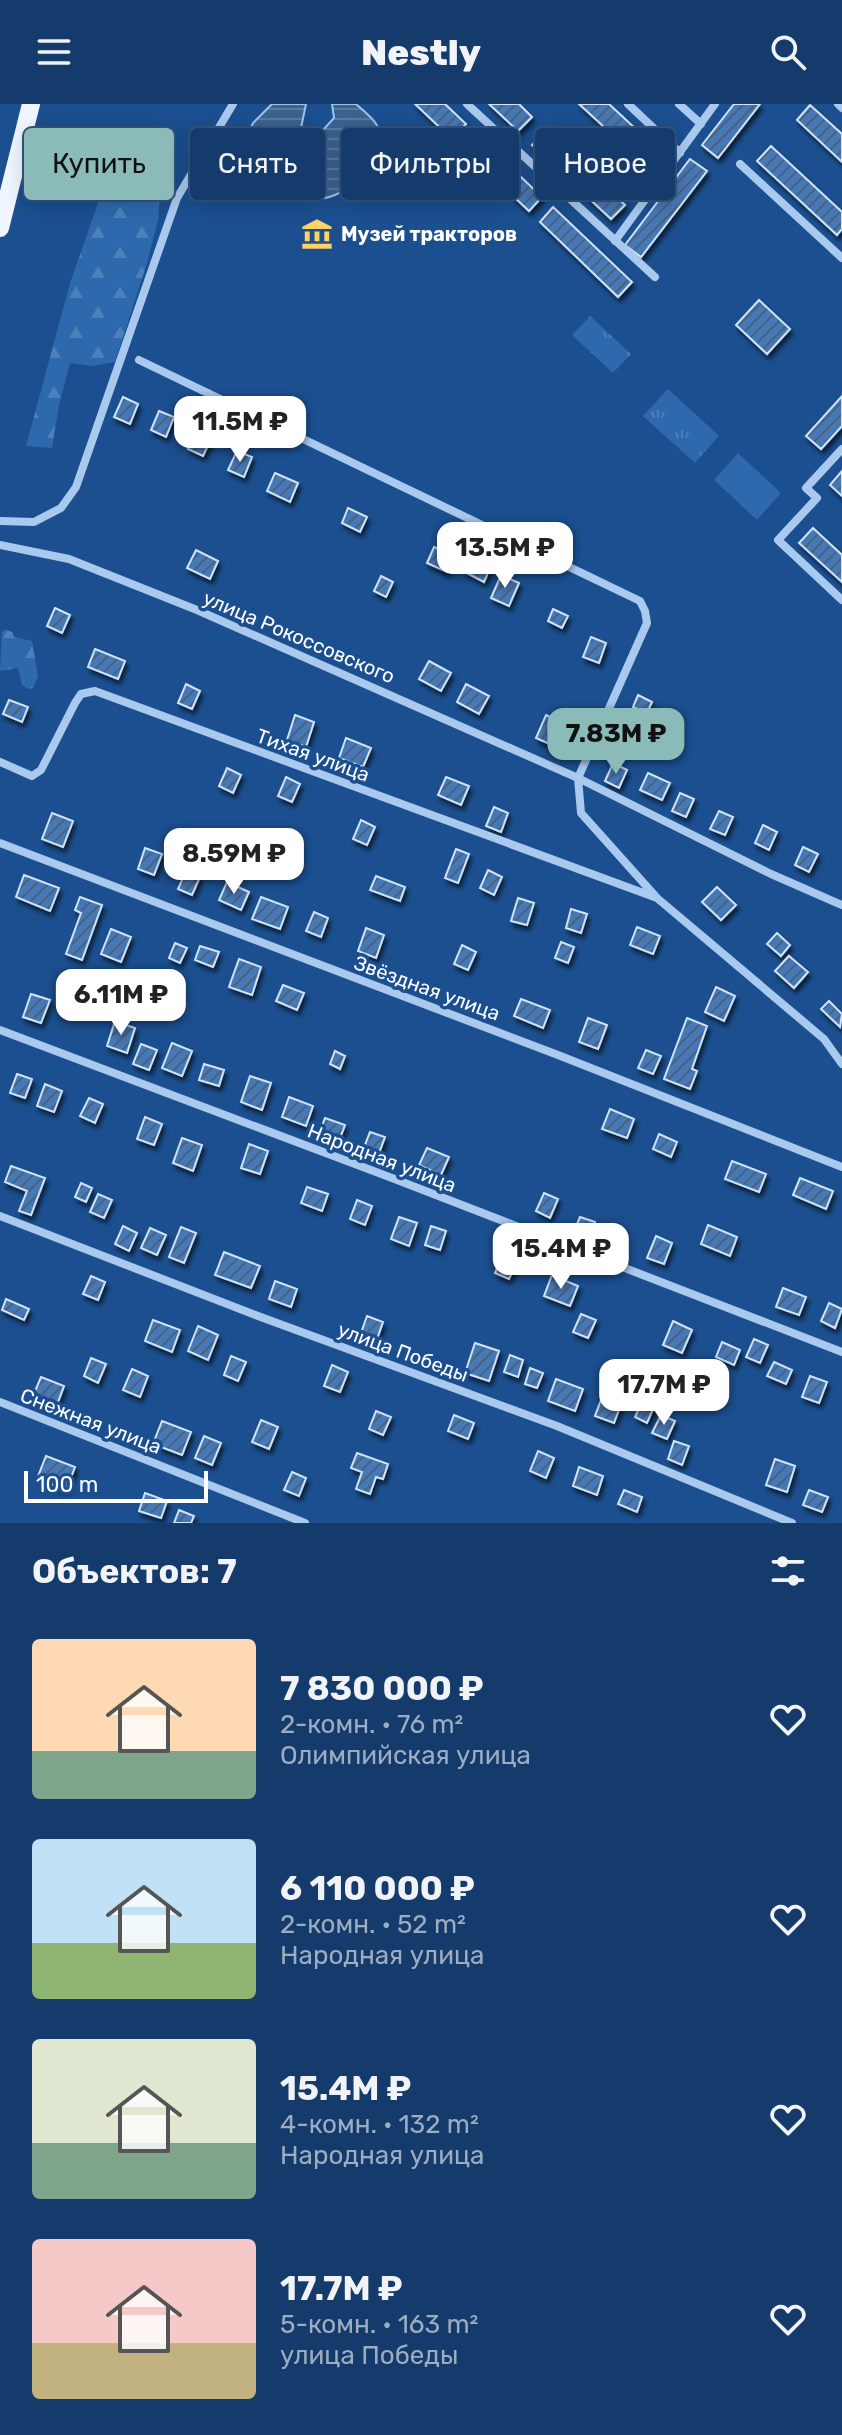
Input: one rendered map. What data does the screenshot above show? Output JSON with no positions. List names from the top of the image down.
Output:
{
  "streets": {
    "street": [
      "улица Рокоссовского",
      "Тихая улица",
      "Звёздная улица",
      "Народная улица",
      "улица Победы",
      "Снежная улица"
    ]
  },
  "places": {
    "museum": ["Музей тракторов"]
  },
  "scale_bar": "100 m",
  "page": {
    "header": "Nestly",
    "chip": [
      "Купить",
      "Снять",
      "Фильтры",
      "Новое"
    ],
    "price": [
      "11.5M ₽",
      "13.5M ₽",
      "7.83M ₽",
      "8.59M ₽",
      "6.11M ₽",
      "15.4M ₽",
      "17.7M ₽"
    ],
    "scale": "100 m",
    "heading": "Объектов: 7",
    "list": [
      {
        "name": "7 830 000 ₽",
        "note": "2-комн. · 76 m² · Олимпийская улица"
      },
      {
        "name": "6 110 000 ₽",
        "note": "2-комн. · 52 m² · Народная улица"
      },
      {
        "name": "15.4M ₽",
        "note": "4-комн. · 132 m² · Народная улица"
      },
      {
        "name": "17.7M ₽",
        "note": "5-комн. · 163 m² · улица Победы"
      }
    ]
  }
}
